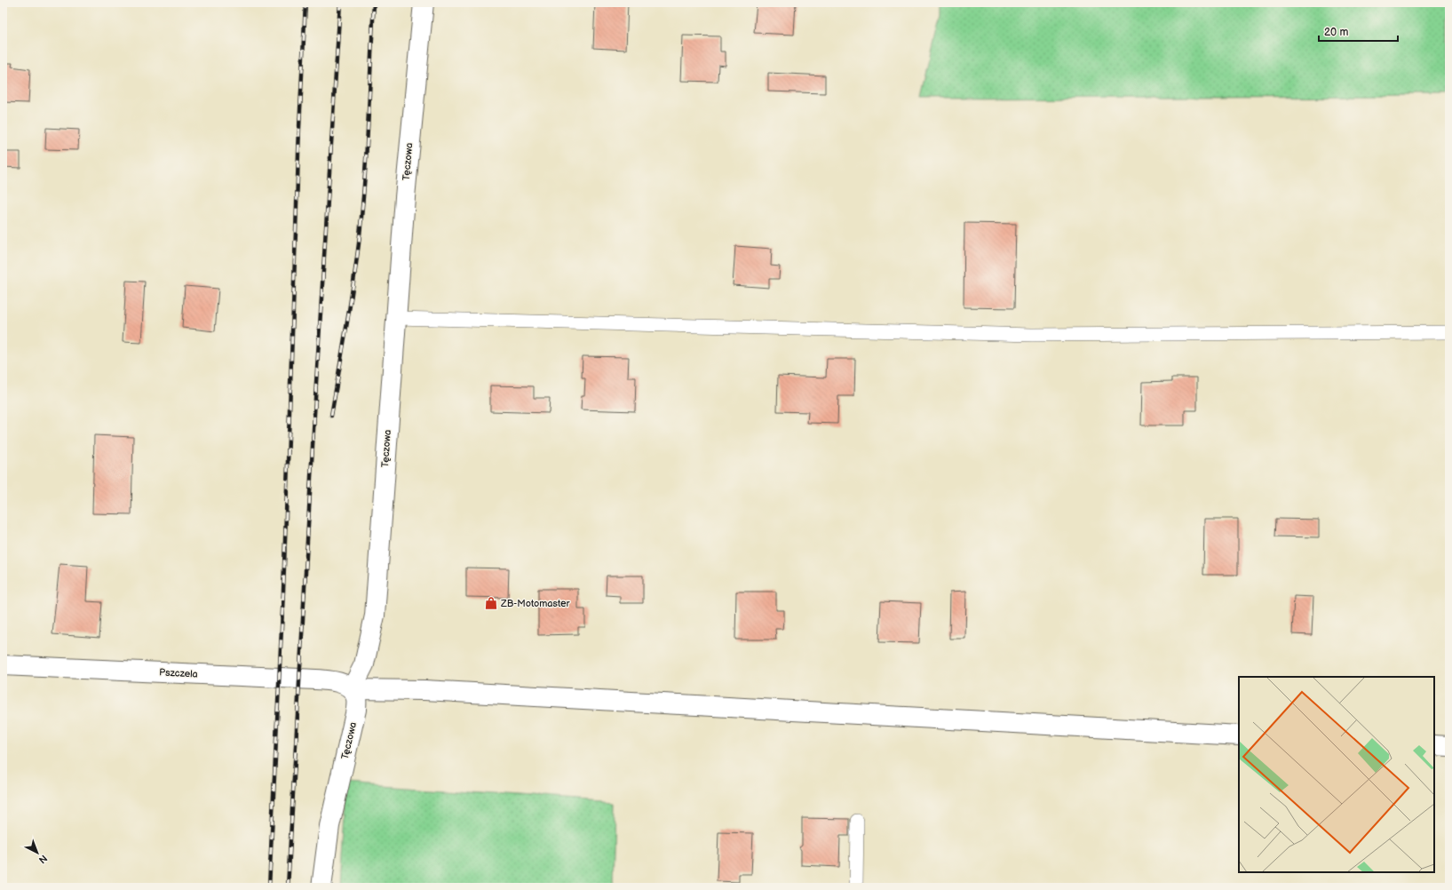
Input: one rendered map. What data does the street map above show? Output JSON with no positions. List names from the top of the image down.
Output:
{
  "streets": {
    "street": ["Tęczowa", "Pszczela"]
  },
  "crossings": [
    ["Tęczowa", "Pszczela"]
  ],
  "places": {
    "shop": ["ZB-Motomaster"]
  },
  "scale_bar": "20 m",
  "north": "bottom right"
}
